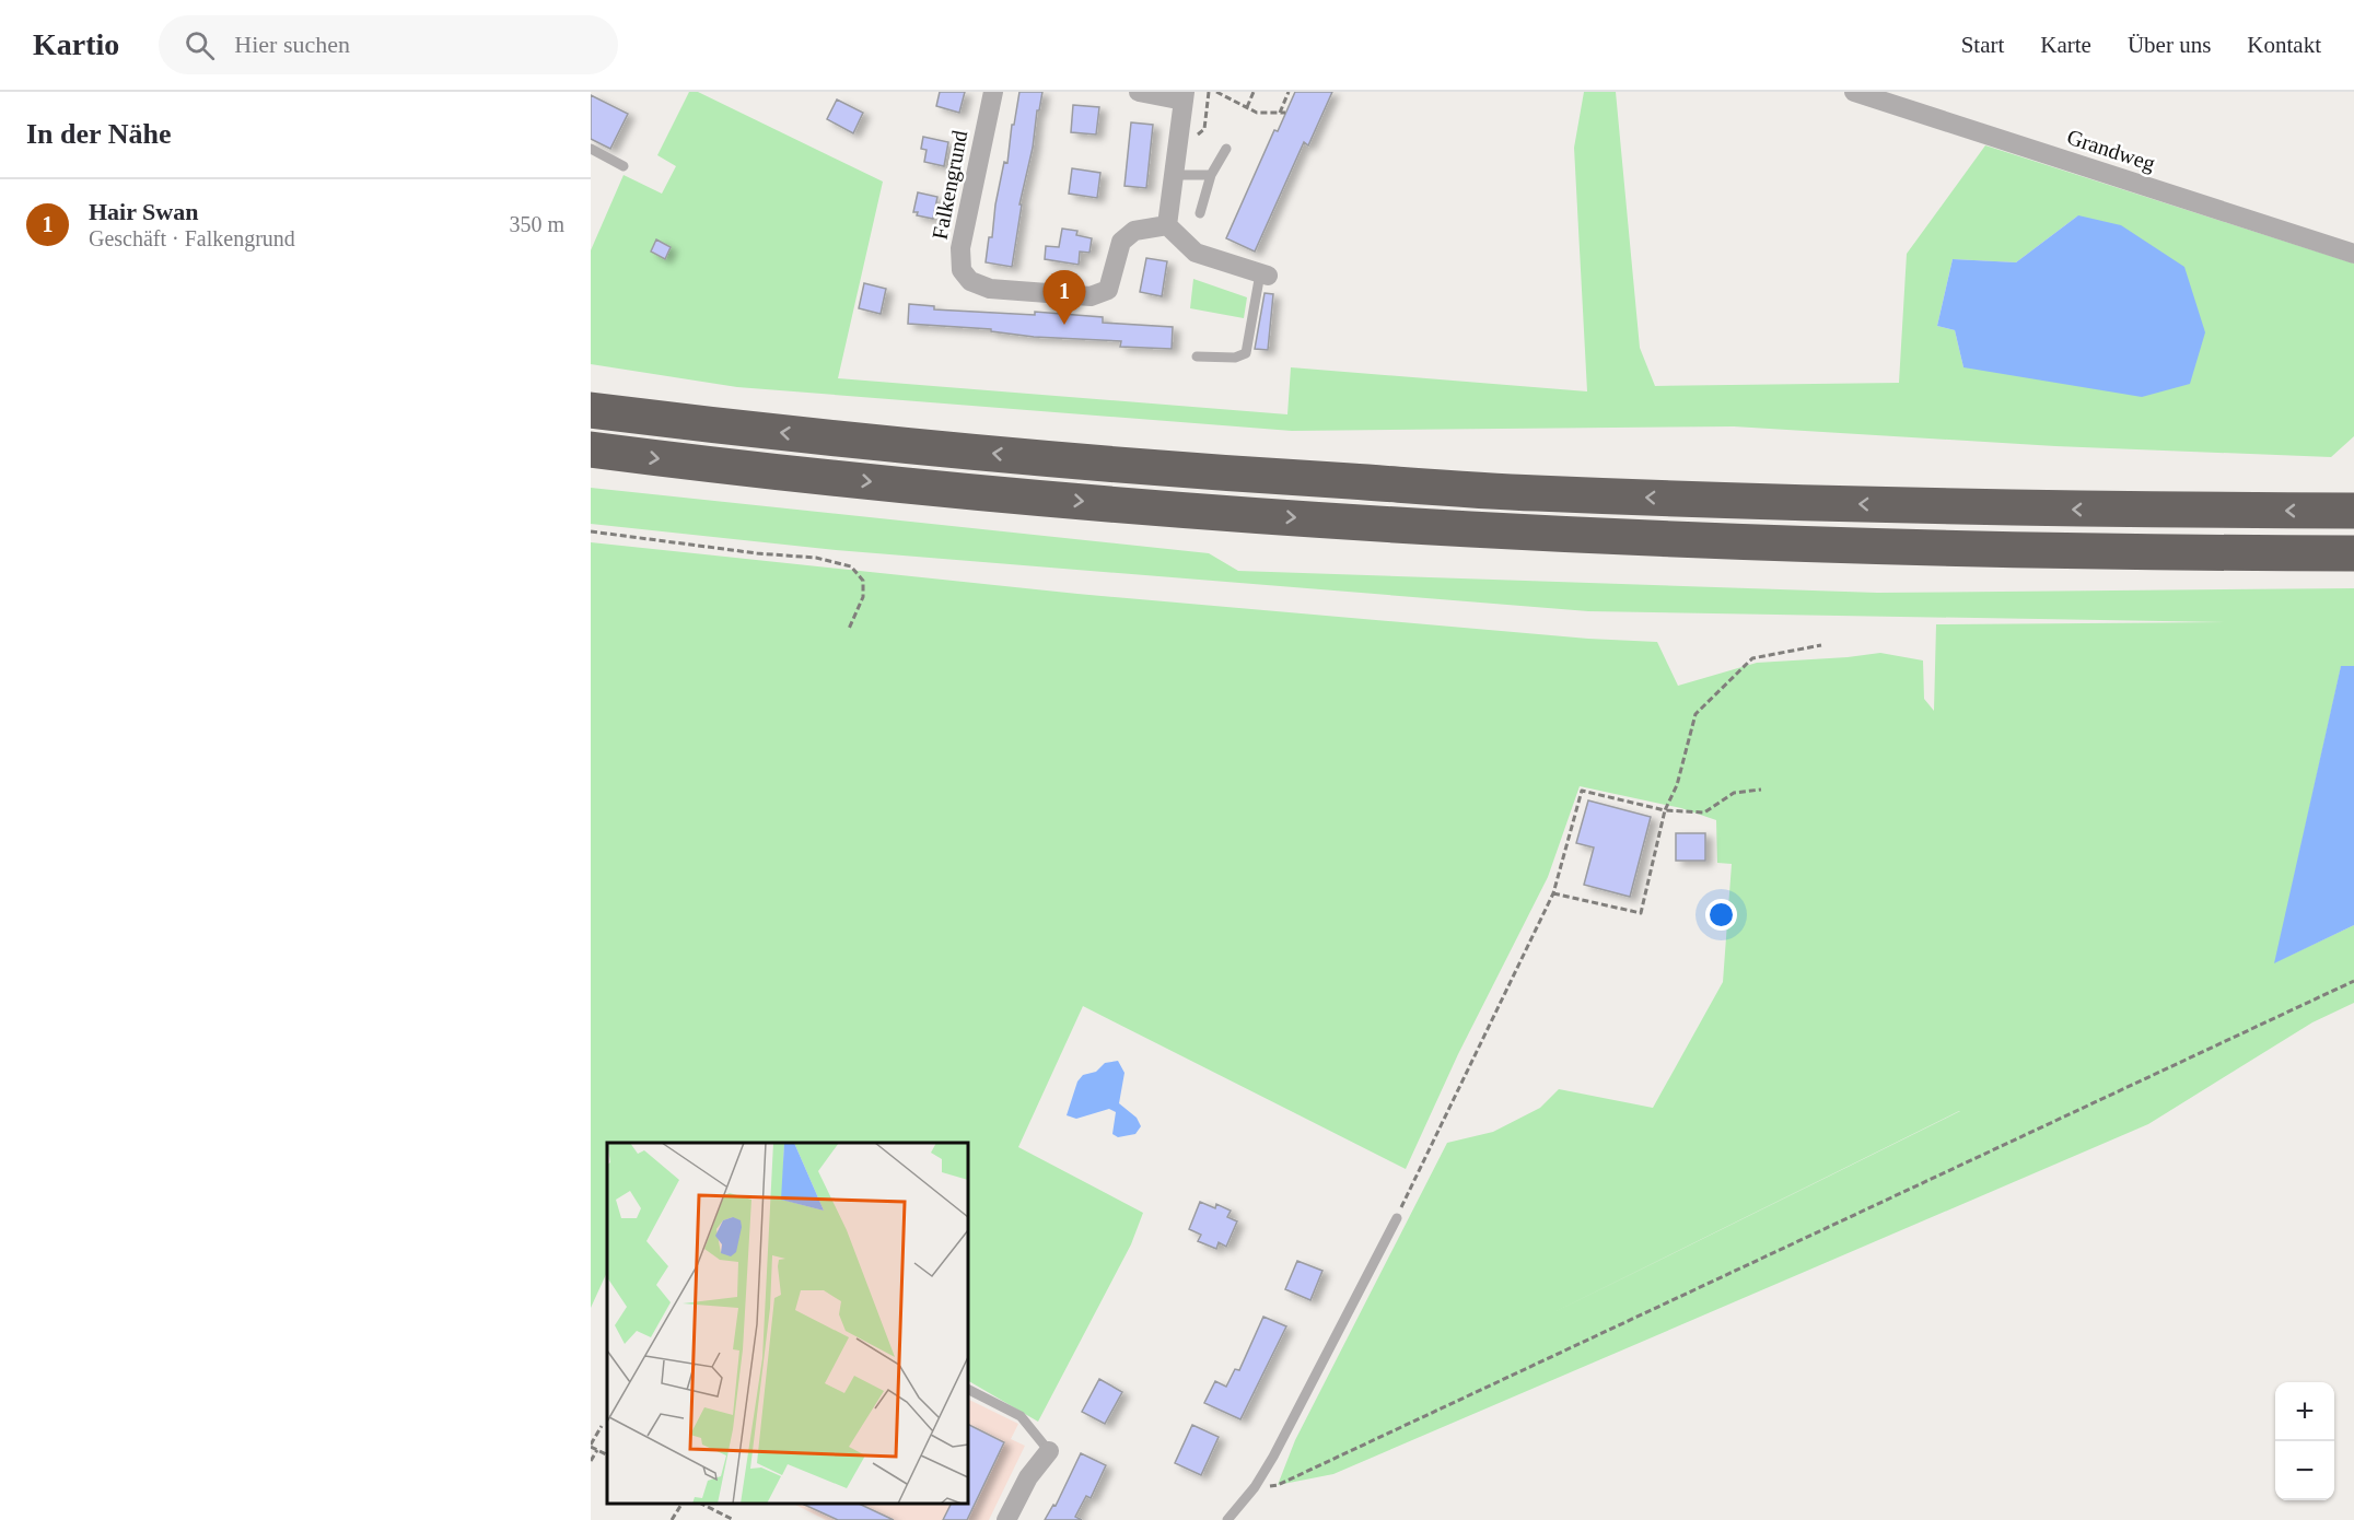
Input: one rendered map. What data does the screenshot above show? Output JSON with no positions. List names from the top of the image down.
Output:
{
  "streets": {
    "street": ["Grandweg", "Falkengrund"]
  },
  "page": {
    "header": "Kartio",
    "search": "Hier suchen",
    "nav": [
      "Start",
      "Karte",
      "Über uns",
      "Kontakt"
    ],
    "heading": "In der Nähe",
    "list": [
      {
        "mark": "1",
        "name": "Hair Swan",
        "note": "Geschäft · Falkengrund",
        "value": "350 m"
      }
    ],
    "pins": "1",
    "map_buttons": ["+", "−"]
  }
}
